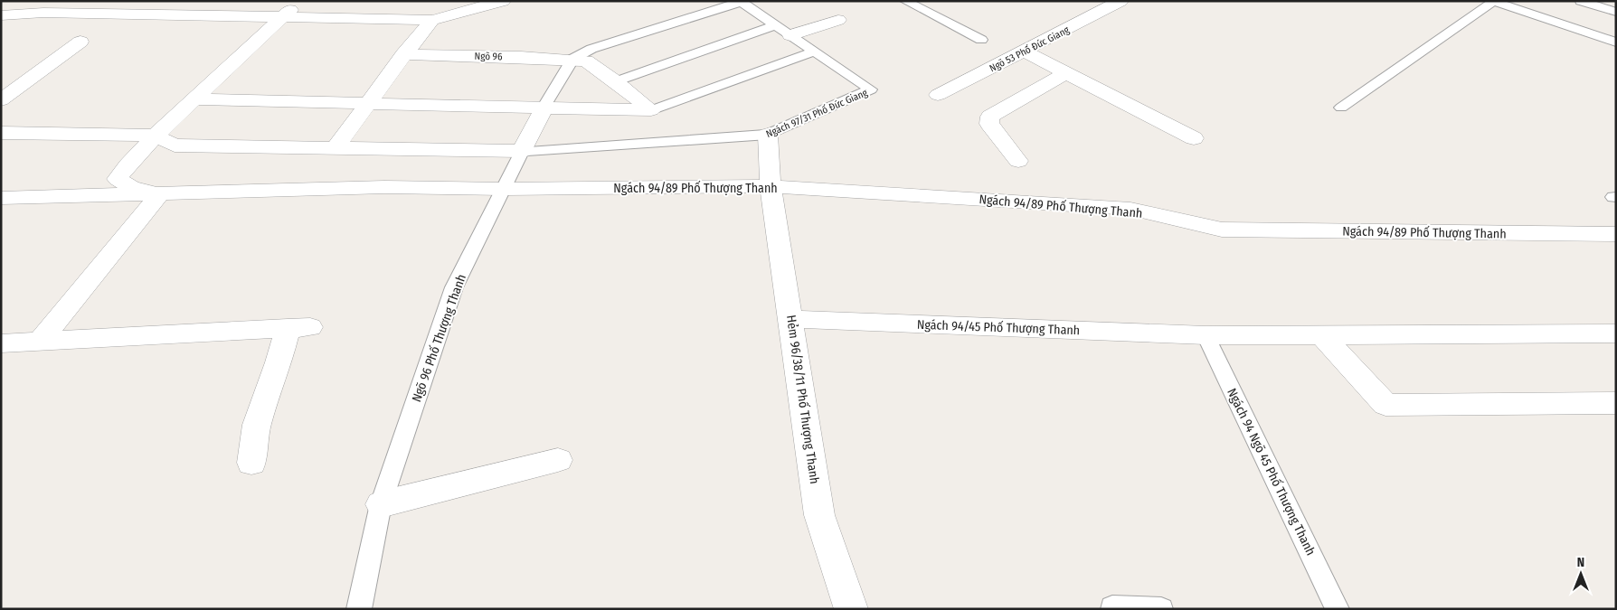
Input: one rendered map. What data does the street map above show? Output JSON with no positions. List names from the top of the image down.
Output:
{
  "streets": {
    "street": [
      "Ngõ 53 Phố Đức Giang",
      "Ngõ 96",
      "Ngách 94/89 Phố Thượng Thanh",
      "Ngách 94/45 Phố Thượng Thanh",
      "Ngõ 96 Phố Thượng Thanh",
      "Hẻm 96/38/11 Phố Thượng Thanh"
    ],
    "lane": ["Ngách 97/31 Phố Đức Giang", "Ngách 94 Ngõ 45 Phố Thượng Thanh"]
  },
  "crossings": [
    ["Ngõ 96", "Ngõ 96 Phố Thượng Thanh"],
    ["Ngách 97/31 Phố Đức Giang", "Ngõ 96 Phố Thượng Thanh"],
    ["Ngách 97/31 Phố Đức Giang", "Hẻm 96/38/11 Phố Thượng Thanh"],
    ["Ngách 94/89 Phố Thượng Thanh", "Ngõ 96 Phố Thượng Thanh"],
    ["Ngách 94/89 Phố Thượng Thanh", "Hẻm 96/38/11 Phố Thượng Thanh"],
    ["Ngách 94/45 Phố Thượng Thanh", "Hẻm 96/38/11 Phố Thượng Thanh"],
    ["Ngách 94/45 Phố Thượng Thanh", "Ngách 94 Ngõ 45 Phố Thượng Thanh"]
  ],
  "north": "top"
}
